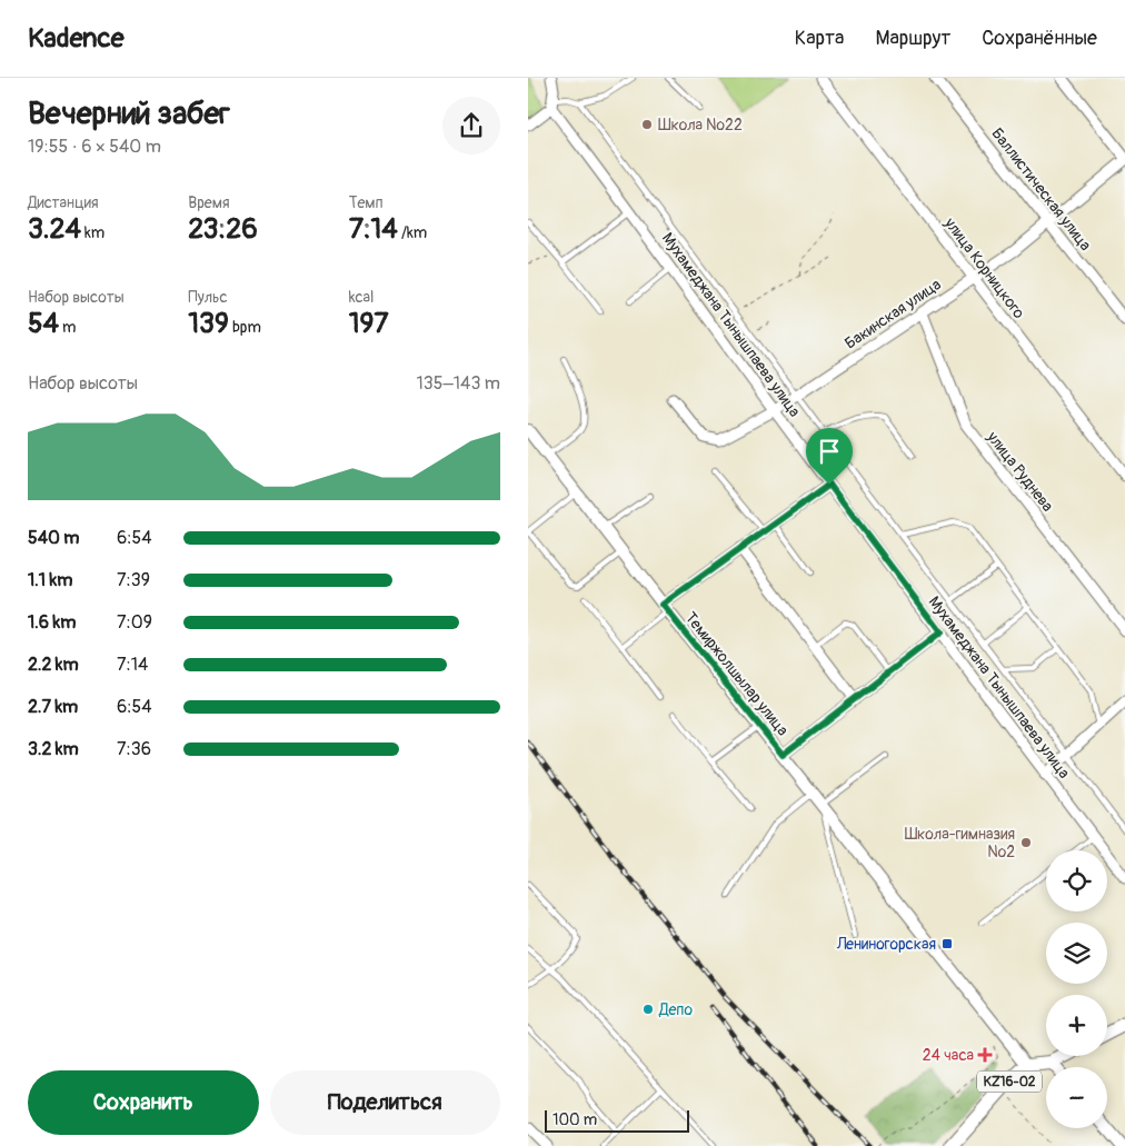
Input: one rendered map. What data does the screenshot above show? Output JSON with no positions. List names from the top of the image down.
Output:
{
  "streets": {
    "main road": ["KZ16-02"],
    "street": [
      "Баллистическая улица",
      "улица Корницкого",
      "Бакинская улица",
      "Мухамеджана Тынышпаева улица",
      "улица Руднева",
      "Темиржолшылар улица"
    ]
  },
  "crossings": [
    ["Баллистическая улица", "Бакинская улица"],
    ["улица Корницкого", "Бакинская улица"],
    ["Бакинская улица", "Мухамеджана Тынышпаева улица"],
    ["Бакинская улица", "улица Руднева"],
    ["Темиржолшылар улица", "KZ16-02"]
  ],
  "places": {
    "other": ["Школа №22", "Школа-гимназия №2", "Депо"],
    "transit": ["Лениногорская"],
    "health": ["24 часа"]
  },
  "scale_bar": "100 m",
  "page": {
    "header": "Kadence",
    "nav": ["Карта", "Маршрут", "Сохранённые"],
    "heading": ["Вечерний забег", "19:55 · 6 × 540 m"],
    "stats": [
      ["Дистанция", "3.24 km"],
      ["Время", "23:26"],
      ["Темп", "7:14 /km"],
      ["Набор высоты", "54 m"],
      ["Пульс", "139 bpm"],
      ["kcal", "197"]
    ],
    "chart": ["Набор высоты", "135–143 m"],
    "list": [
      {
        "name": "540 m",
        "note": "6:54"
      },
      {
        "name": "1.1 km",
        "note": "7:39"
      },
      {
        "name": "1.6 km",
        "note": "7:09"
      },
      {
        "name": "2.2 km",
        "note": "7:14"
      },
      {
        "name": "2.7 km",
        "note": "6:54"
      },
      {
        "name": "3.2 km",
        "note": "7:36"
      }
    ],
    "map_buttons": ["+", "−"],
    "buttons": ["Сохранить", "Поделиться"],
    "scale": "100 m"
  }
}
